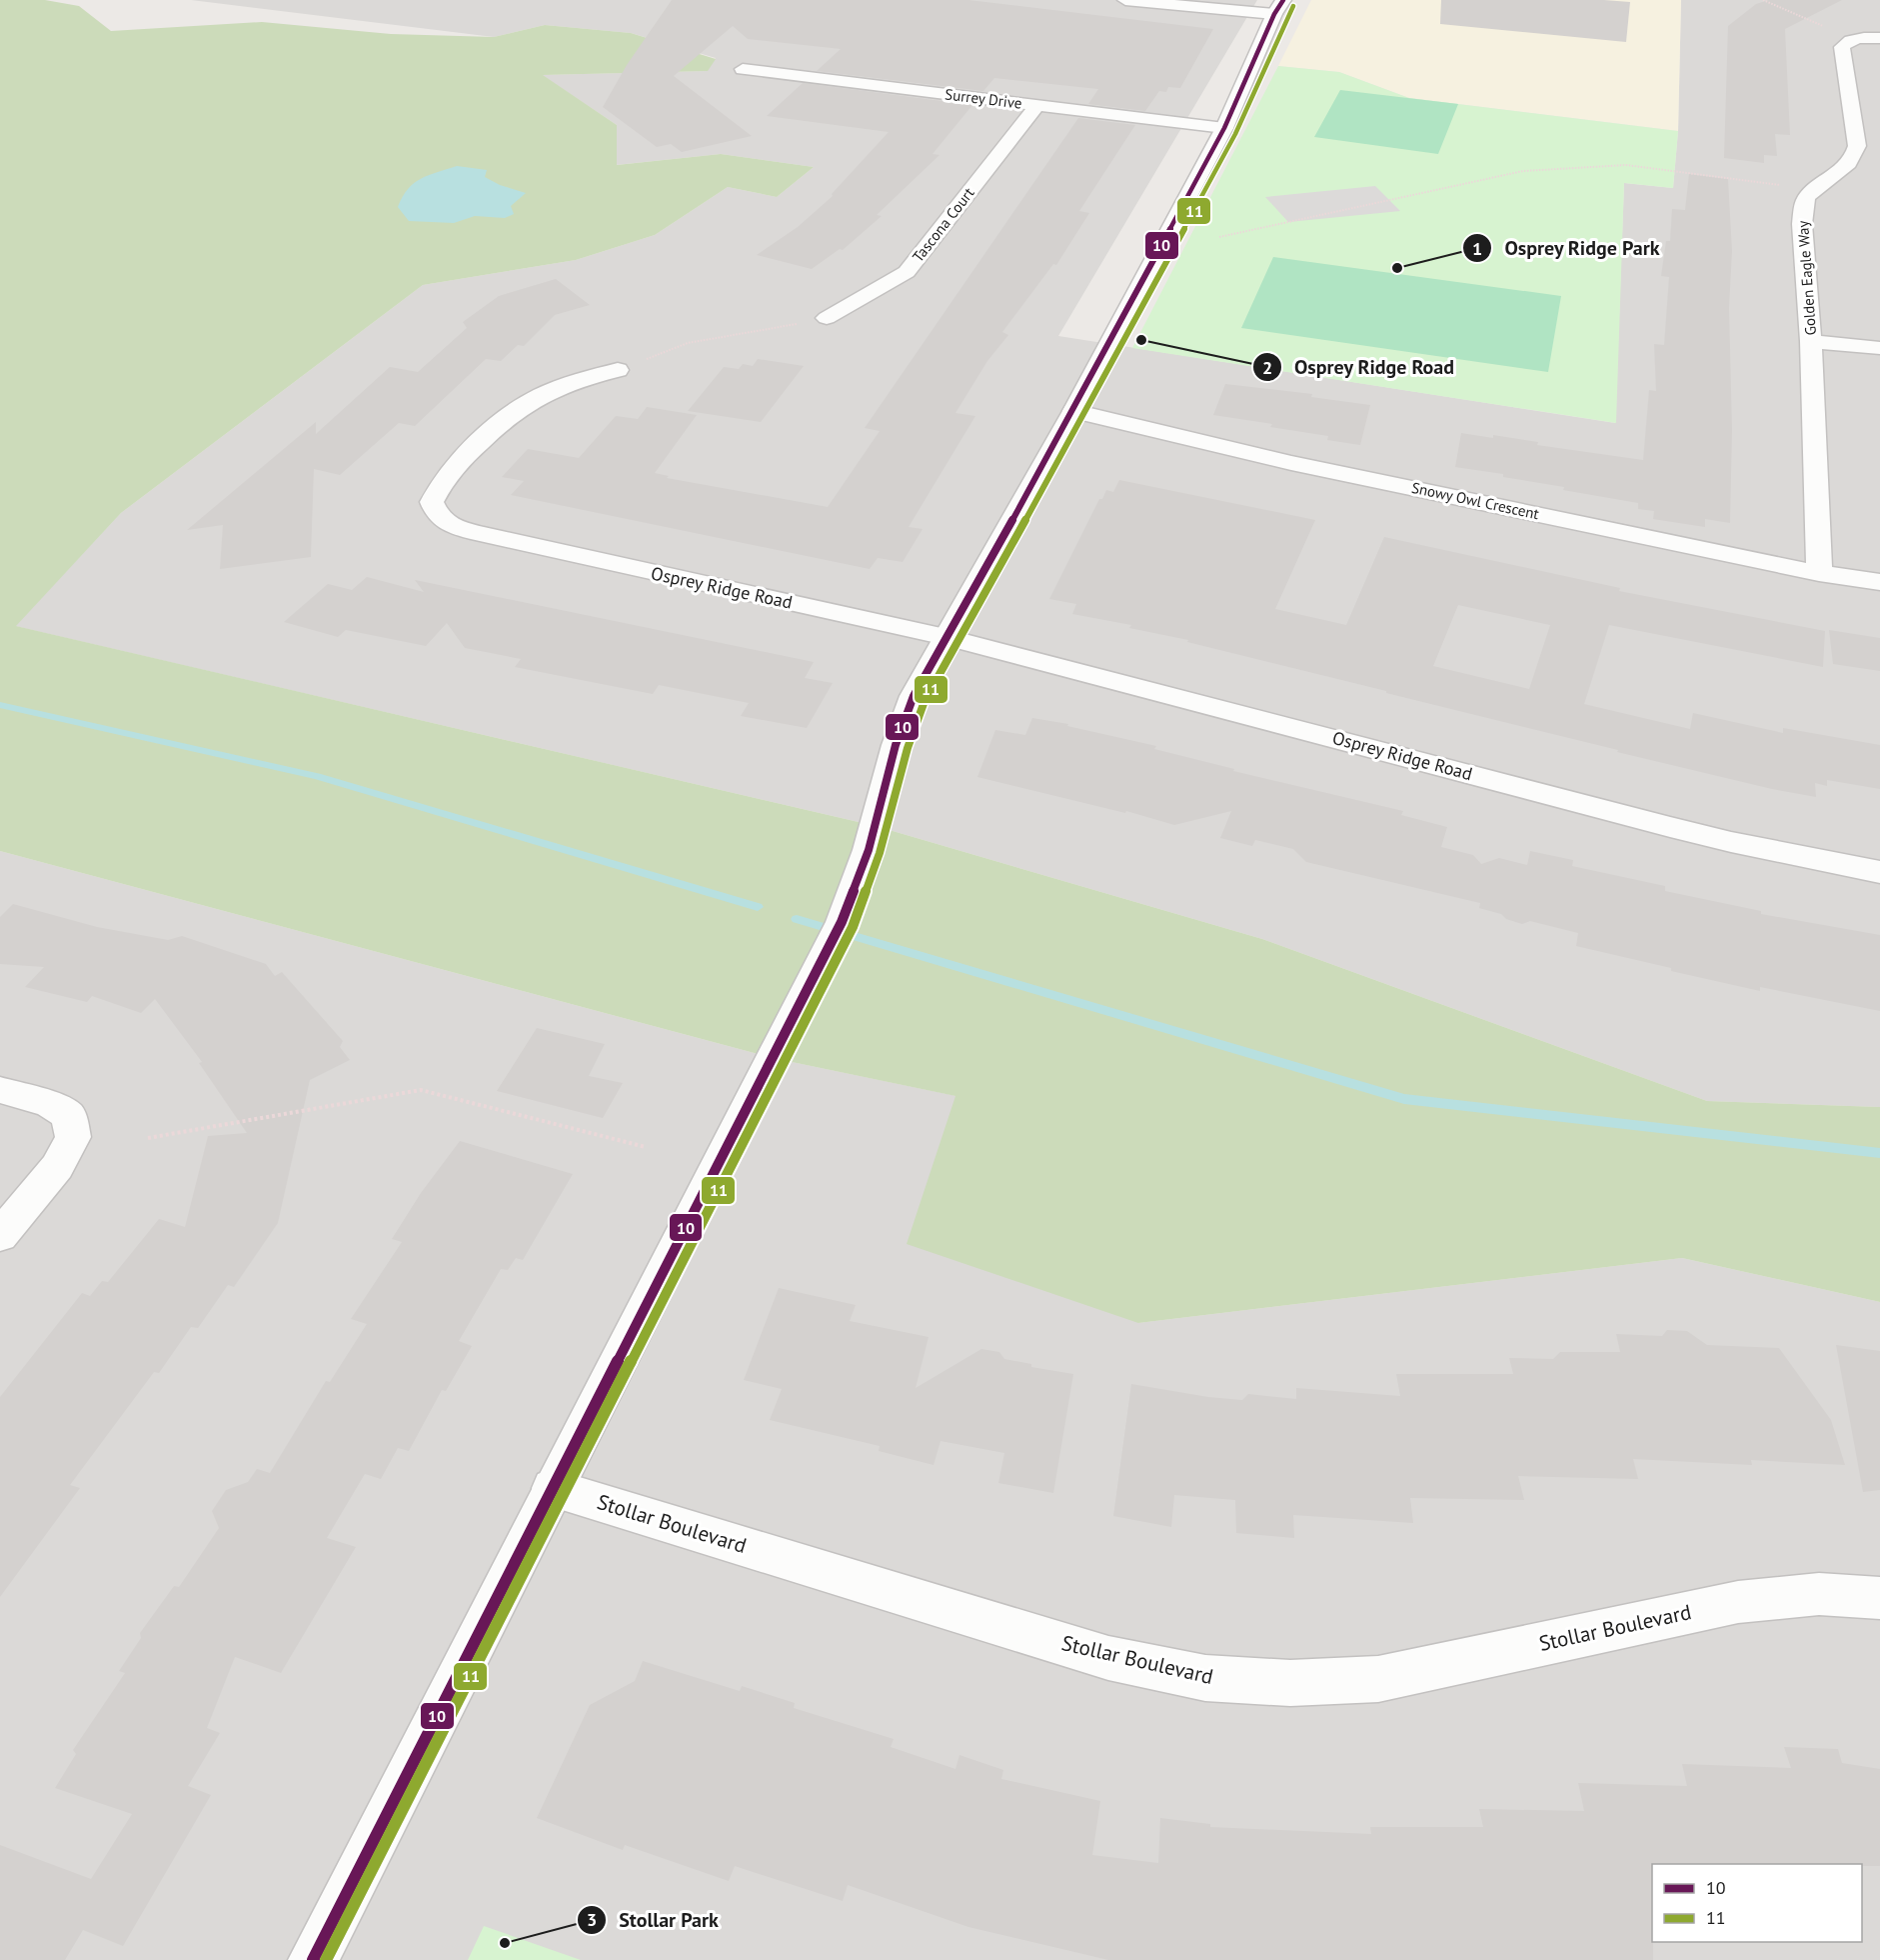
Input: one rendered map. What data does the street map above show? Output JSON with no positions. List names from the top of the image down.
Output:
{
  "streets": {
    "street": [
      "Surrey Drive",
      "Tascona Court",
      "Golden Eagle Way",
      "Snowy Owl Crescent",
      "Osprey Ridge Road",
      "Stollar Boulevard"
    ]
  },
  "crossings": [
    ["Surrey Drive", "Tascona Court"],
    ["Golden Eagle Way", "Snowy Owl Crescent"]
  ],
  "places": ["Osprey Ridge Park", "Osprey Ridge Road", "Stollar Park"],
  "lines": ["transit line 10", "transit line 11"],
  "legend": ["10", "11"]
}
